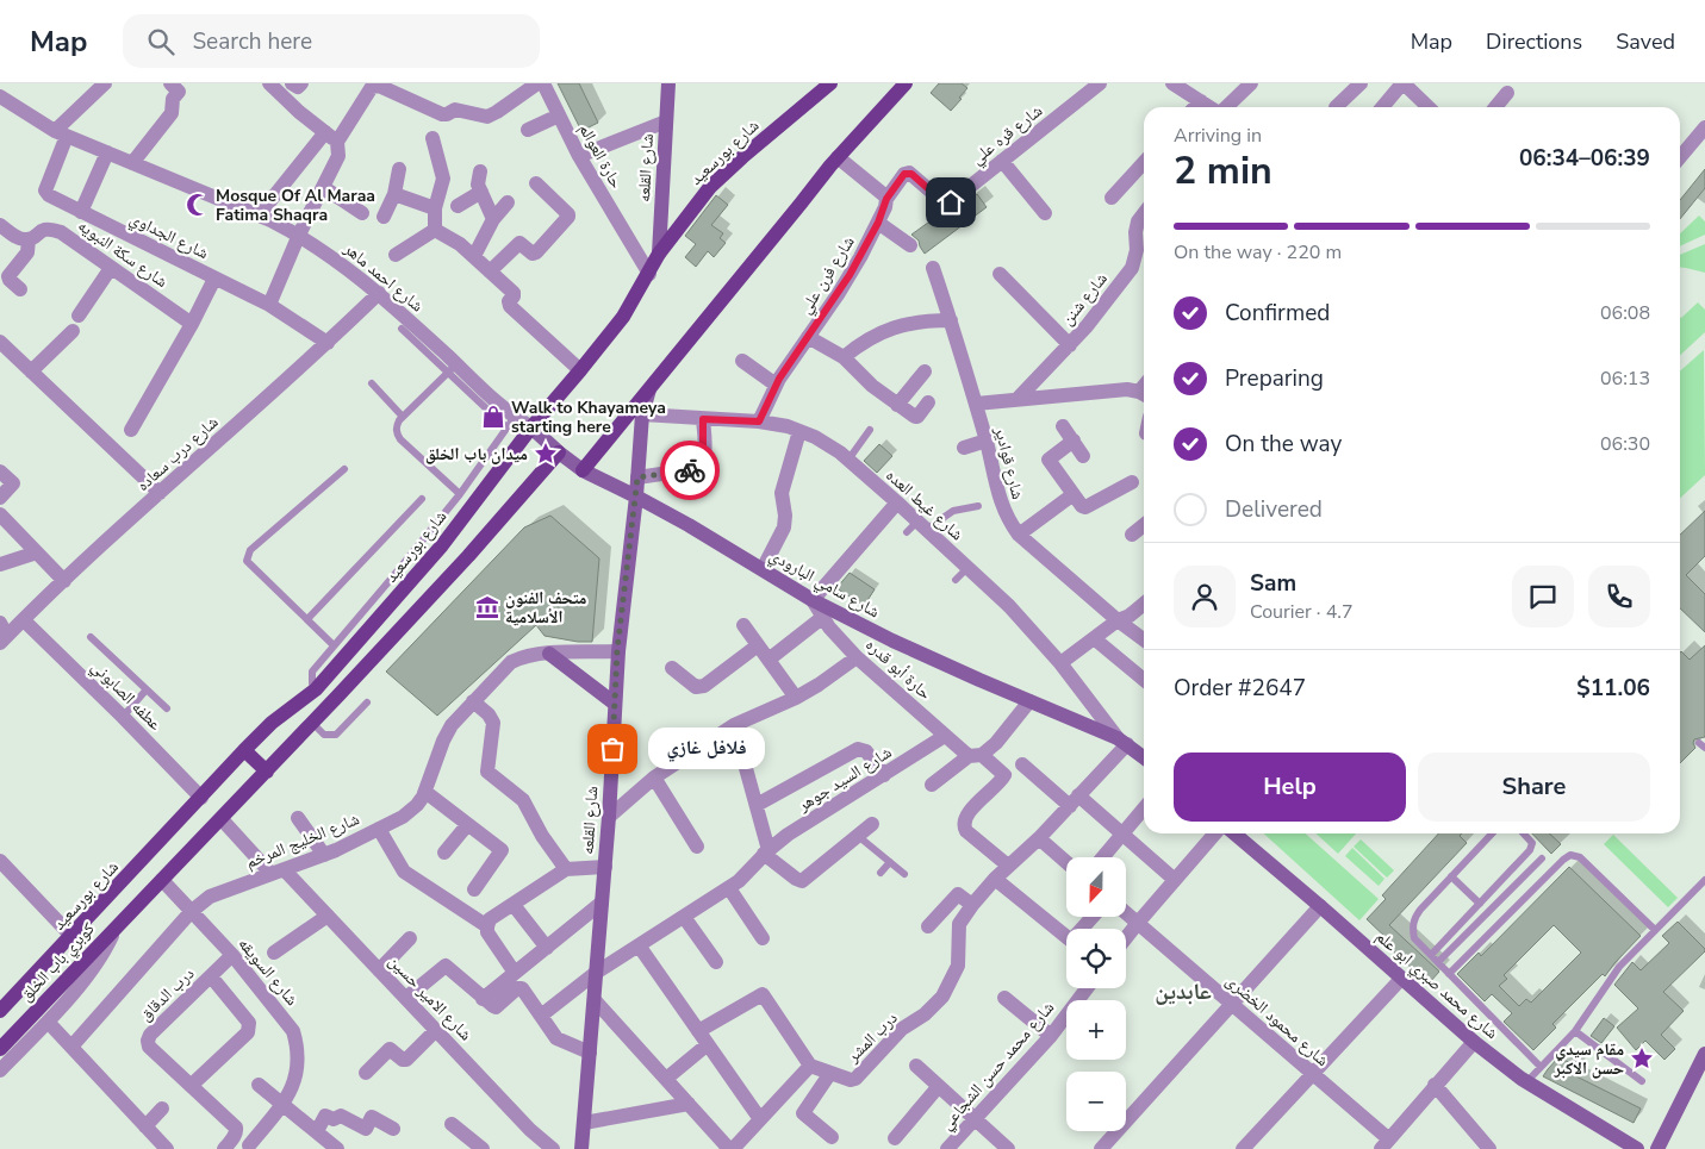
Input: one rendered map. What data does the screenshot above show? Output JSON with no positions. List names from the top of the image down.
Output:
{
  "streets": {
    "main road": [
      "شارع بورسعيد",
      "شارع القلعه",
      "شارع سامي البارودي",
      "كوبري باب الخلق",
      "شارع محمد صبري ابو علم"
    ],
    "street": [
      "شارع قره علي",
      "حارة العوالم",
      "شارع الجداوي",
      "شارع سكة النبويه",
      "شارع فرن علي",
      "شارع احمد ماهر",
      "شارع شنن",
      "شارع درب سعاده",
      "شارع قوادير",
      "شارع غيط العده",
      "حارة أبو قدره",
      "عطفه الصابوني",
      "شارع السيد جوهر",
      "شارع الخليج المرخم",
      "شارع السويقه",
      "درب الدقاق",
      "شارع الامير حسين",
      "شارع محمود الخضرى",
      "درب المشر",
      "شارع محمد حسن الشجاعي"
    ]
  },
  "crossings": [
    ["شارع قره علي", "شارع فرن علي"],
    ["شارع بورسعيد", "حارة العوالم"],
    ["شارع بورسعيد", "شارع القلعه"],
    ["شارع بورسعيد", "شارع احمد ماهر"],
    ["شارع بورسعيد", "شارع سامي البارودي"],
    ["شارع بورسعيد", "عطفه الصابوني"],
    ["شارع القلعه", "شارع غيط العده"],
    ["شارع القلعه", "شارع سامي البارودي"],
    ["شارع القلعه", "شارع السيد جوهر"],
    ["شارع القلعه", "شارع الخليج المرخم"],
    ["شارع الجداوي", "شارع احمد ماهر"],
    ["شارع الجداوي", "شارع درب سعاده"],
    ["شارع فرن علي", "شارع غيط العده"],
    ["شارع احمد ماهر", "شارع درب سعاده"],
    ["شارع احمد ماهر", "شارع سامي البارودي"],
    ["شارع درب سعاده", "عطفه الصابوني"],
    ["شارع غيط العده", "شارع سامي البارودي"],
    ["شارع غيط العده", "درب المشر"],
    ["شارع سامي البارودي", "حارة أبو قدره"],
    ["شارع سامي البارودي", "درب المشر"],
    ["حارة أبو قدره", "شارع السيد جوهر"],
    ["حارة أبو قدره", "درب المشر"],
    ["شارع الخليج المرخم", "شارع السويقه"],
    ["شارع الخليج المرخم", "شارع الامير حسين"],
    ["شارع السويقه", "درب الدقاق"]
  ],
  "districts": ["عابدين"],
  "places": {
    "mosque": ["Mosque Of Al Maraa Fatima Shaqra"],
    "shop": ["Walk to Khayameya starting here"],
    "place": ["ميدان باب الخلق", "مقام سيدي حسن الاكبر"],
    "museum": ["متحف الفنون الأسلامية"],
    "other": ["فلافل غازي"]
  },
  "north": "bottom",
  "page": {
    "header": "Map",
    "search": "Search here",
    "nav": ["Map", "Directions", "Saved"],
    "heading": ["2 min", "Arriving in", "06:34–06:39"],
    "panel": [
      "Sam",
      "Courier · 4.7",
      "Order #2647",
      "$11.06"
    ],
    "bar": "On the way · 220 m",
    "list": [
      ["Confirmed", "06:08"],
      ["Preparing", "06:13"],
      ["On the way", "06:30"],
      "Delivered"
    ],
    "bubble": "فلافل غازي",
    "buttons": ["Help", "Share"],
    "map_buttons": ["+", "−"]
  }
}
